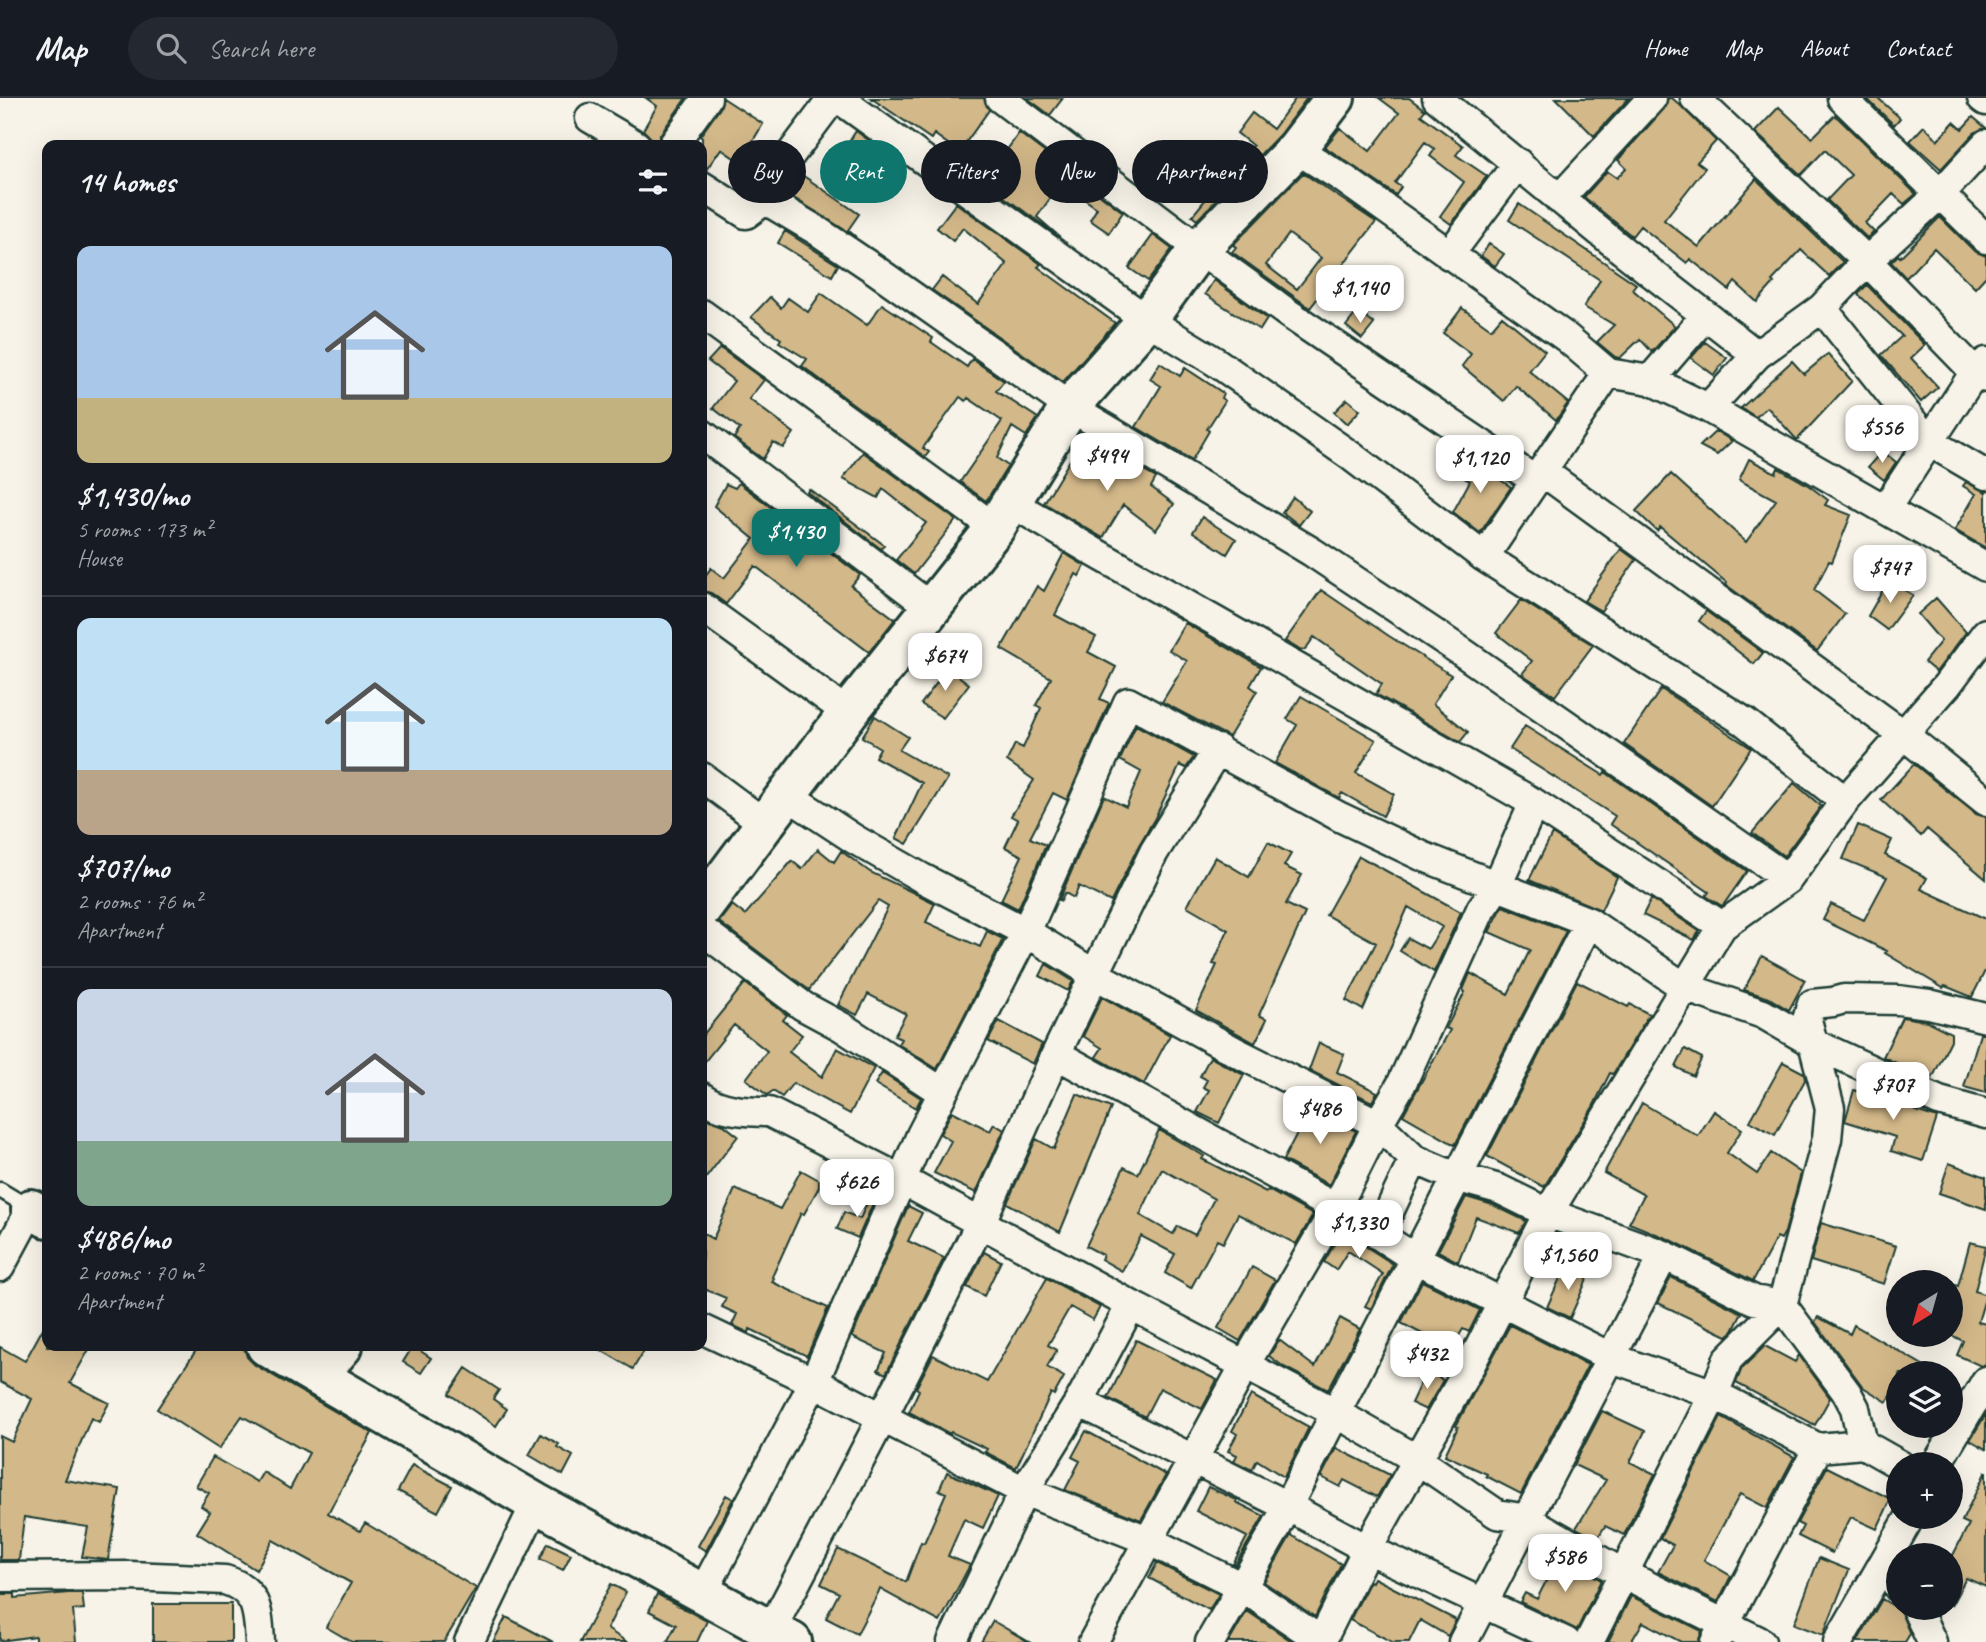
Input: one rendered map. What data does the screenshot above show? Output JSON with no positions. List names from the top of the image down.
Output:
{
  "north": "bottom left",
  "page": {
    "header": "Map",
    "search": "Search here",
    "nav": [
      "Home",
      "Map",
      "About",
      "Contact"
    ],
    "chip": [
      "Buy",
      "Rent",
      "Filters",
      "New",
      "Apartment"
    ],
    "heading": "14 homes",
    "list": [
      {
        "name": "$1,430/mo",
        "note": "5 rooms · 173 m² · House"
      },
      {
        "name": "$707/mo",
        "note": "2 rooms · 76 m² · Apartment"
      },
      {
        "name": "$486/mo",
        "note": "2 rooms · 70 m² · Apartment"
      }
    ],
    "price": [
      "$1,140",
      "$556",
      "$494",
      "$1,120",
      "$1,430",
      "$747",
      "$674",
      "$707",
      "$486",
      "$626",
      "$1,330",
      "$1,560",
      "$432",
      "$586"
    ],
    "map_buttons": ["+", "−"]
  }
}
